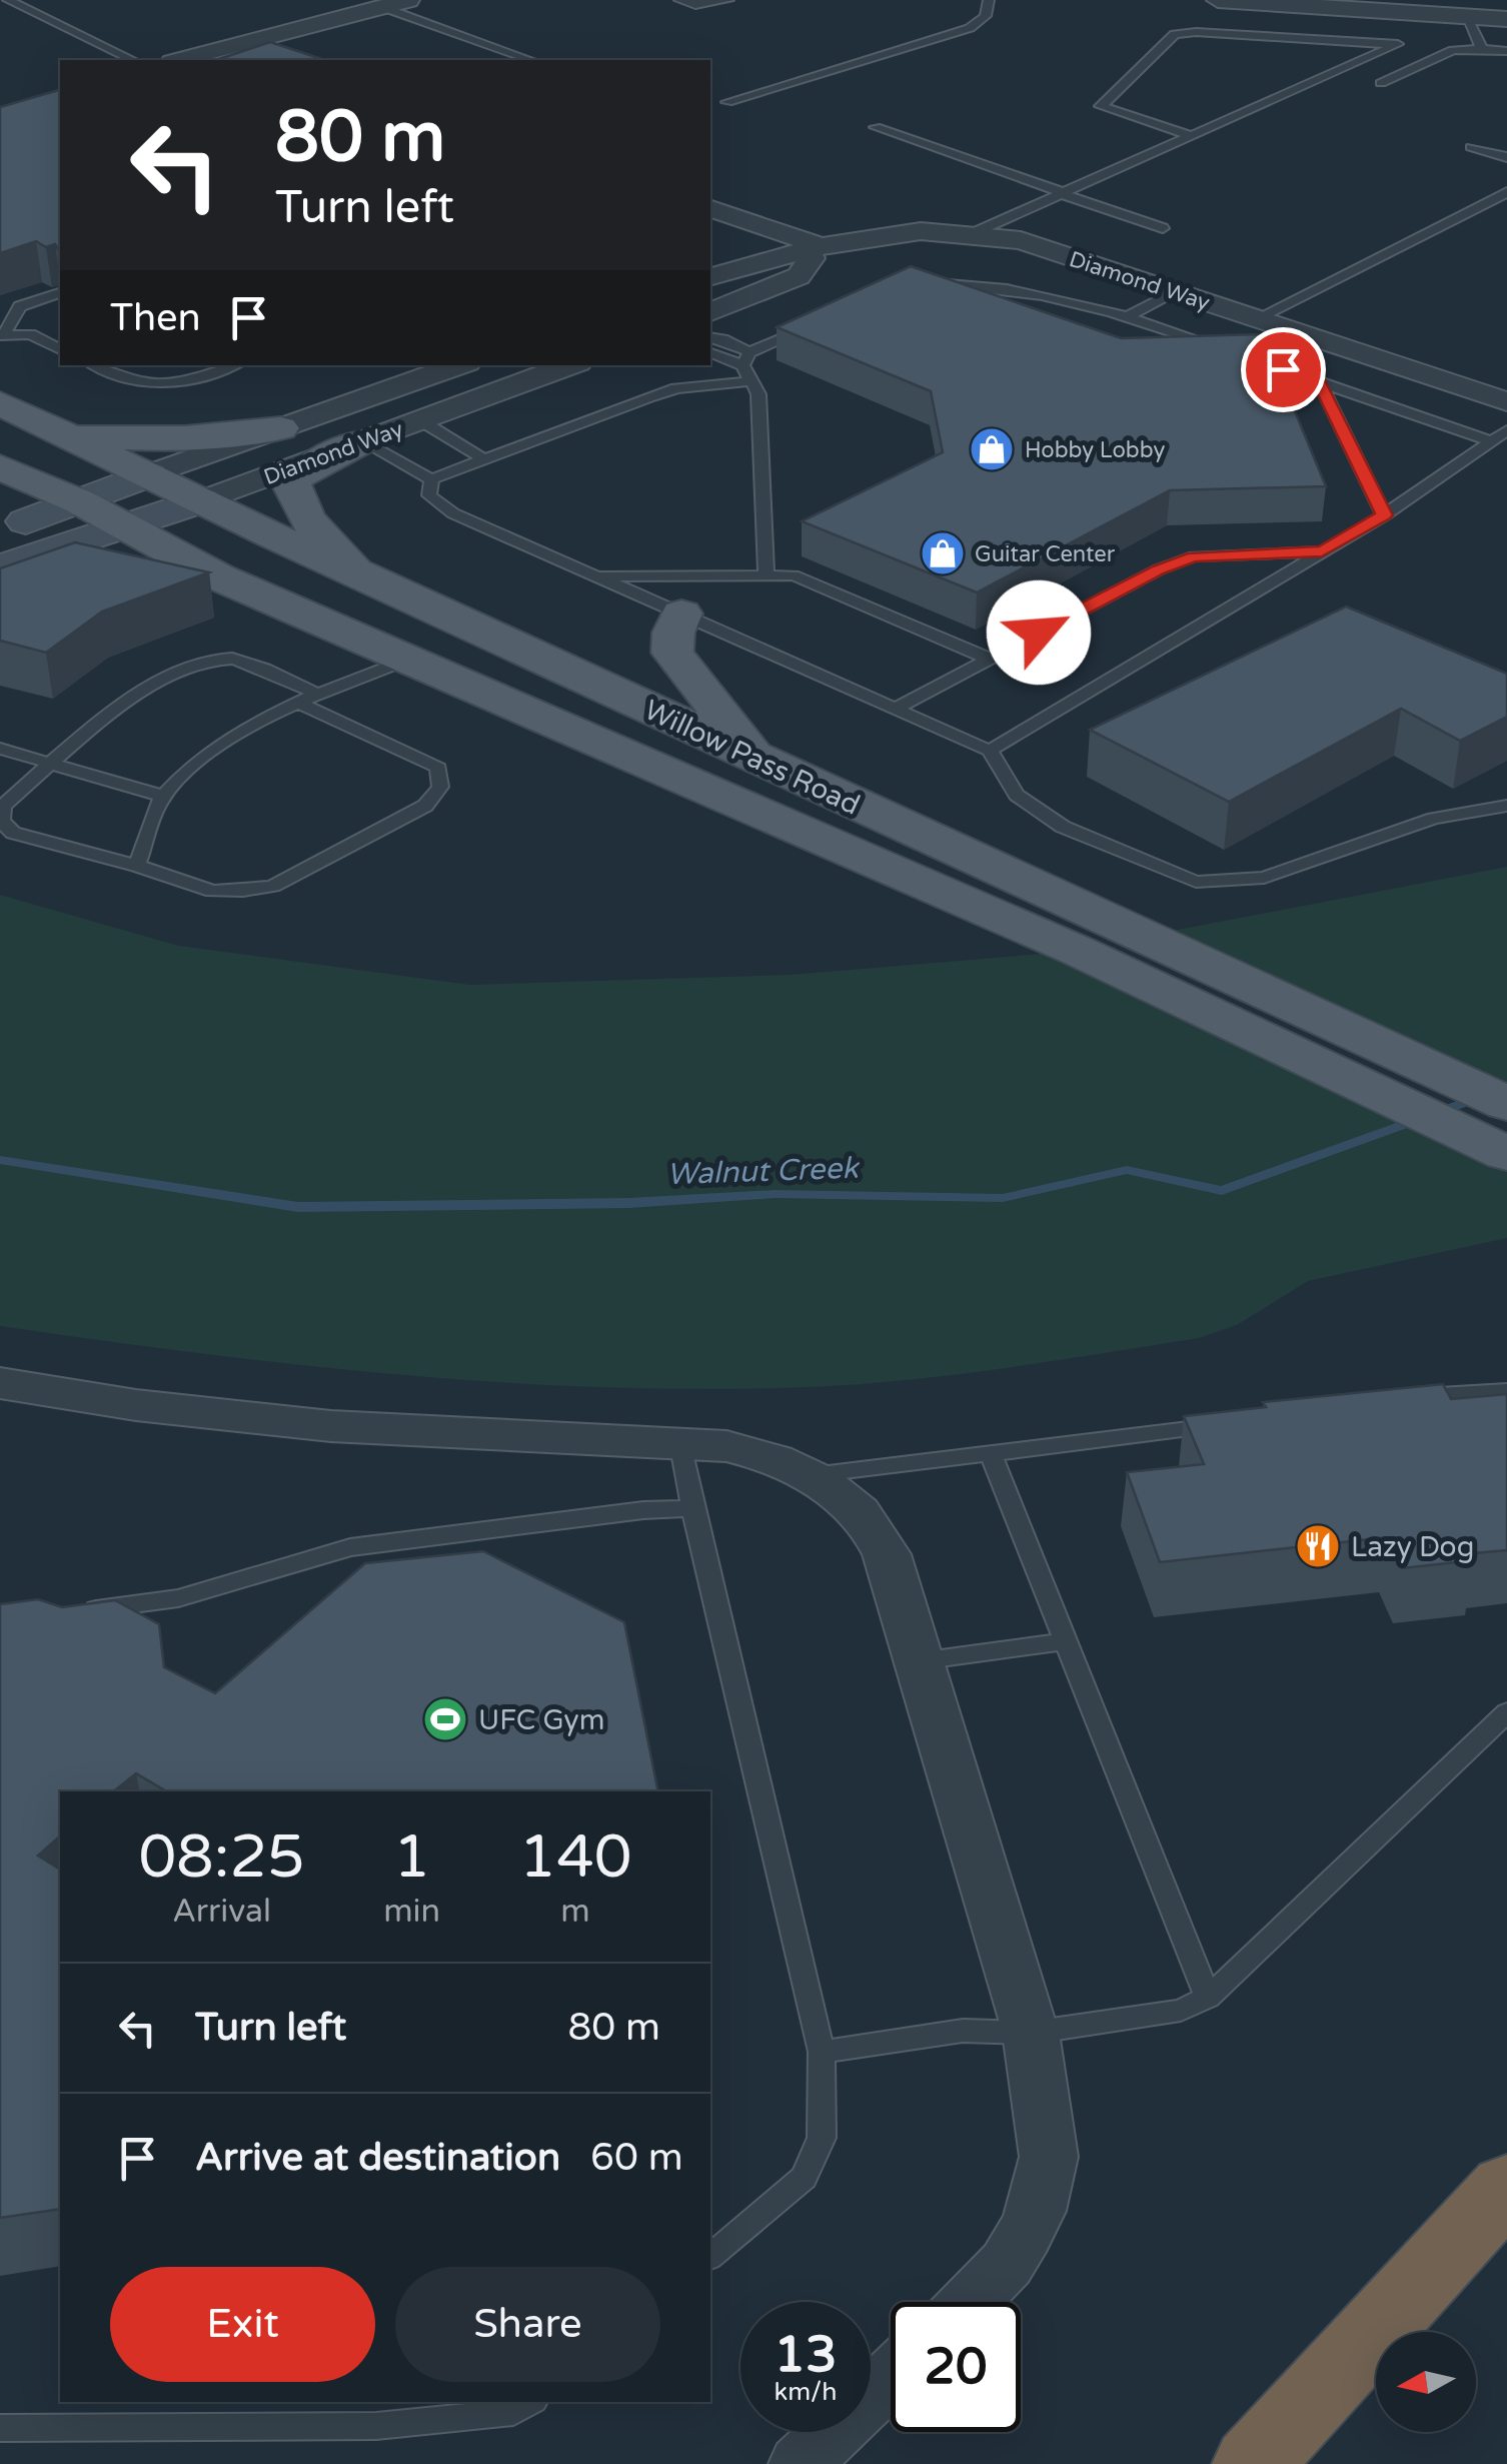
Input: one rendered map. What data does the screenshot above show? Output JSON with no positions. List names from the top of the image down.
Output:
{
  "streets": {
    "main road": ["Willow Pass Road"],
    "street": ["Diamond Way"]
  },
  "crossings": [
    ["Diamond Way", "Willow Pass Road"]
  ],
  "water": ["Walnut Creek"],
  "places": {
    "shop": ["Hobby Lobby", "Guitar Center"],
    "restaurant": ["Lazy Dog"],
    "sports": ["UFC Gym"]
  },
  "north": "left",
  "page": {
    "turn": ["80 m", "Turn left"],
    "then": "Then",
    "eta": [
      "08:25",
      "Arrival",
      "1",
      "min",
      "140",
      "m"
    ],
    "list": [
      {
        "name": "Turn left",
        "value": "80 m"
      },
      {
        "name": "Arrive at destination",
        "value": "60 m"
      }
    ],
    "buttons": ["Exit", "Share"],
    "speed": "13 km/h",
    "limit": "20"
  }
}
